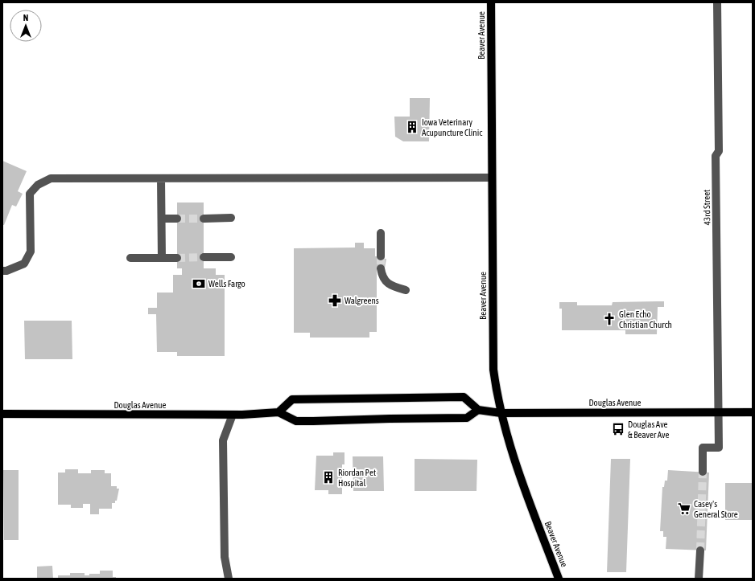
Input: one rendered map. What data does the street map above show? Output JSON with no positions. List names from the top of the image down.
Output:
{
  "streets": {
    "main road": ["Beaver Avenue", "Douglas Avenue"],
    "street": ["43rd Street"]
  },
  "crossings": [
    ["Beaver Avenue", "Douglas Avenue"],
    ["43rd Street", "Douglas Avenue"]
  ],
  "places": {
    "building": ["Iowa Veterinary Acupuncture Clinic", "Riordan Pet Hospital"],
    "bank": ["Wells Fargo"],
    "pharmacy": ["Walgreens"],
    "church": ["Glen Echo Christian Church"],
    "bus stop": ["Douglas Ave & Beaver Ave"],
    "supermarket": ["Casey's General Store"]
  },
  "north": "top"
}
